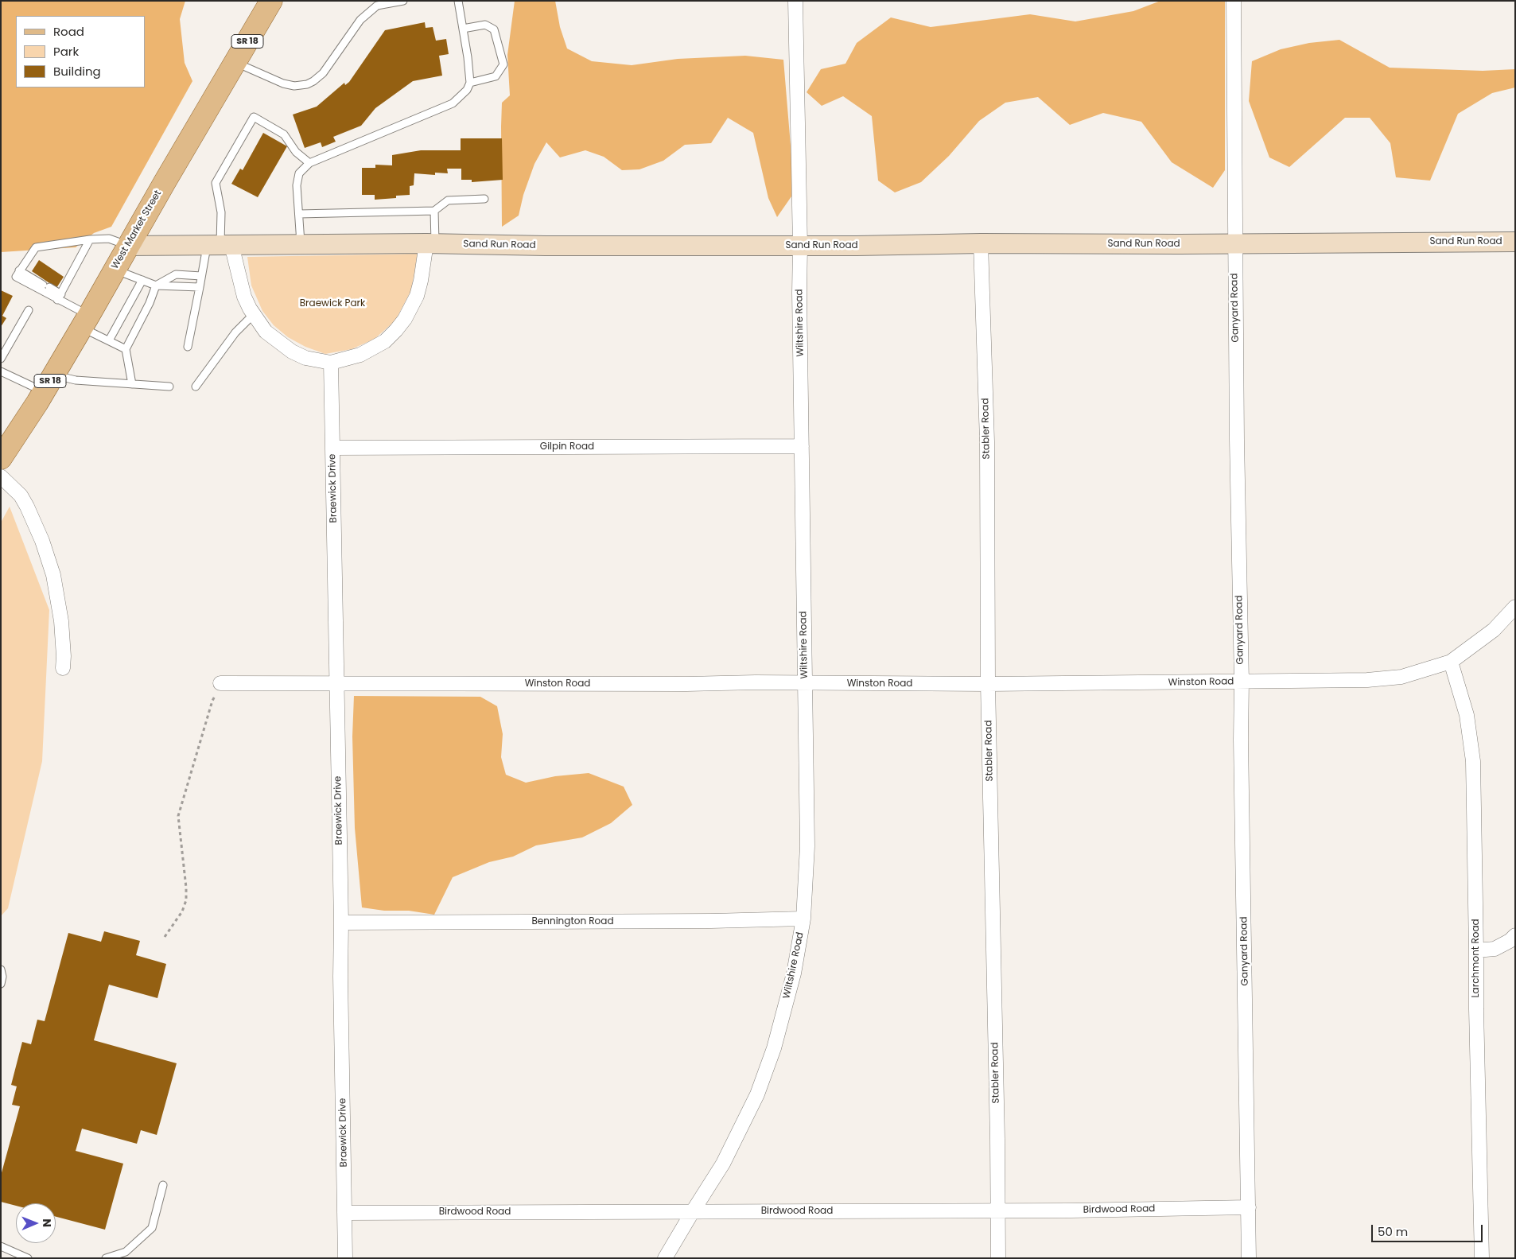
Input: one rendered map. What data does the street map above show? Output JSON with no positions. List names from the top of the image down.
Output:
{
  "streets": {
    "main road": ["SR 18", "West Market Street"],
    "street": [
      "Sand Run Road",
      "Ganyard Road",
      "Wiltshire Road",
      "Stabler Road",
      "Gilpin Road",
      "Braewick Drive",
      "Winston Road",
      "Bennington Road",
      "Larchmont Road",
      "Birdwood Road"
    ]
  },
  "crossings": [
    ["West Market Street", "Sand Run Road"],
    ["Sand Run Road", "Ganyard Road"],
    ["Sand Run Road", "Wiltshire Road"],
    ["Sand Run Road", "Stabler Road"],
    ["Ganyard Road", "Winston Road"],
    ["Ganyard Road", "Birdwood Road"],
    ["Wiltshire Road", "Gilpin Road"],
    ["Wiltshire Road", "Winston Road"],
    ["Wiltshire Road", "Bennington Road"],
    ["Wiltshire Road", "Birdwood Road"],
    ["Stabler Road", "Winston Road"],
    ["Stabler Road", "Birdwood Road"],
    ["Gilpin Road", "Braewick Drive"],
    ["Braewick Drive", "Winston Road"],
    ["Braewick Drive", "Bennington Road"],
    ["Braewick Drive", "Birdwood Road"],
    ["Winston Road", "Larchmont Road"]
  ],
  "parks": ["Braewick Park"],
  "legend": ["Road", "Park", "Building"],
  "scale_bar": "50 m",
  "north": "right"
}
